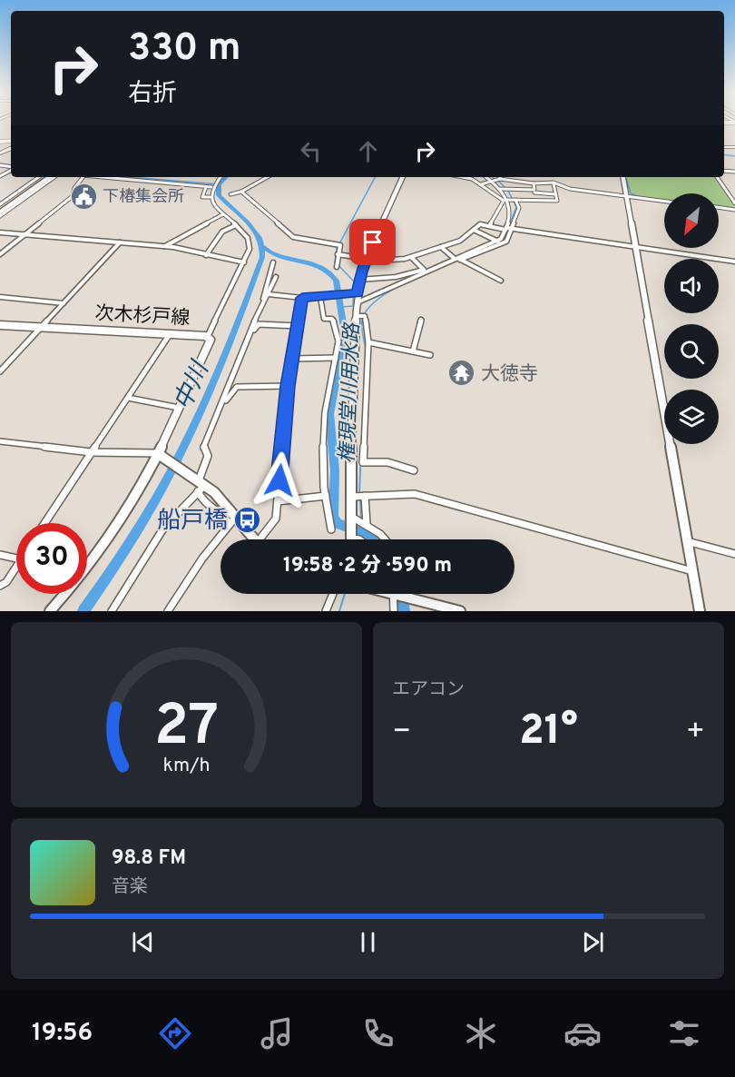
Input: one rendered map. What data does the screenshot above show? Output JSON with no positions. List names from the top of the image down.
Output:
{
  "streets": {
    "main road": ["次木杉戸線"]
  },
  "water": ["中川", "権現堂川用水路"],
  "places": {
    "public building": ["下椿集会所"],
    "temple": ["大徳寺"],
    "bus stop": ["船戸橋"]
  },
  "north": "bottom left",
  "page": {
    "turn": ["330 m", "右折"],
    "limit": "30",
    "trip": "19:58 · 2 分 · 590 m",
    "tile": "エアコン",
    "heat": ["−", "21°", "+"],
    "song": ["98.8 FM", "音楽"],
    "tabs": "19:56",
    "gauge": ["27", "km/h"]
  }
}
